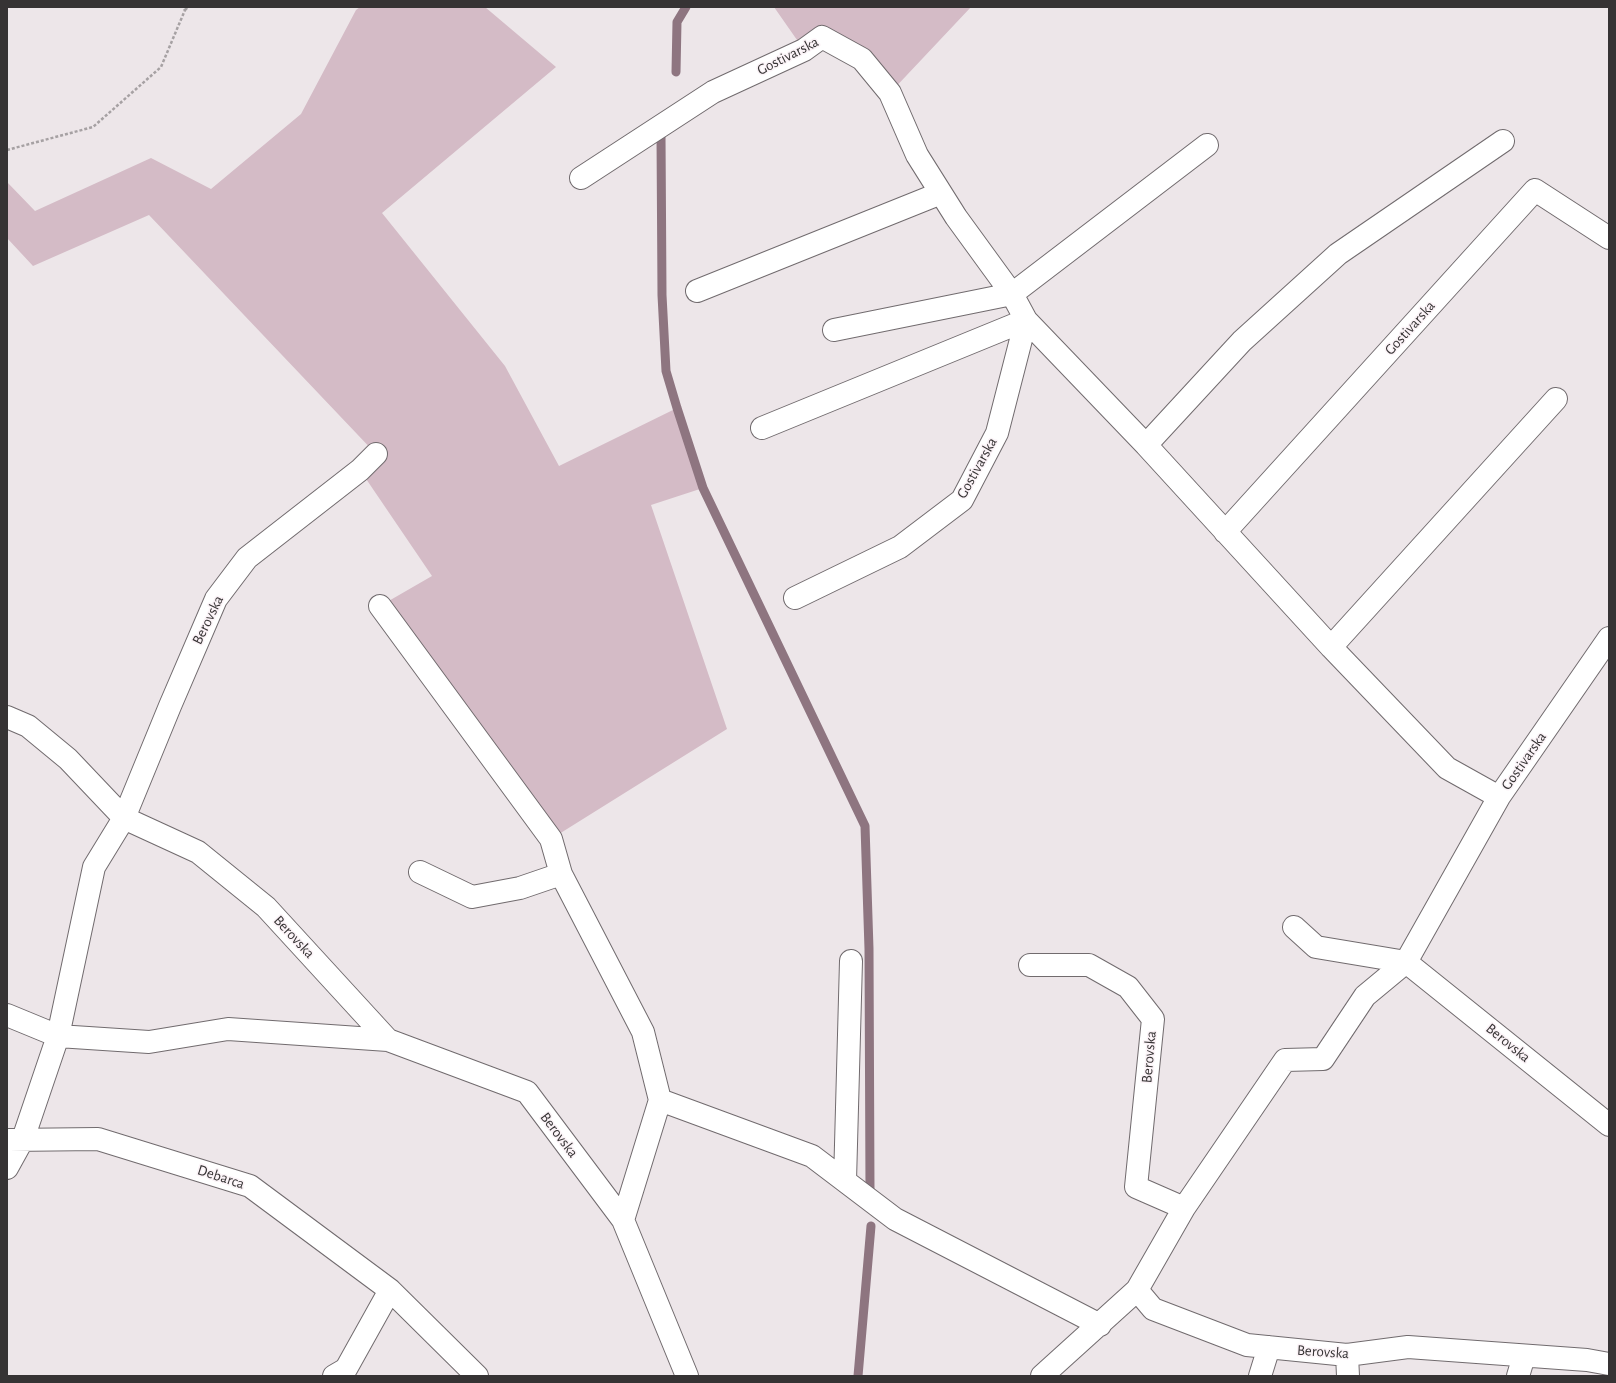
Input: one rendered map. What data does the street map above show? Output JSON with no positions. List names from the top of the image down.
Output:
{
  "streets": {
    "street": ["Gostivarska", "Berovska", "Debarca"]
  },
  "crossings": [
    ["Berovska", "Debarca"]
  ]
}
